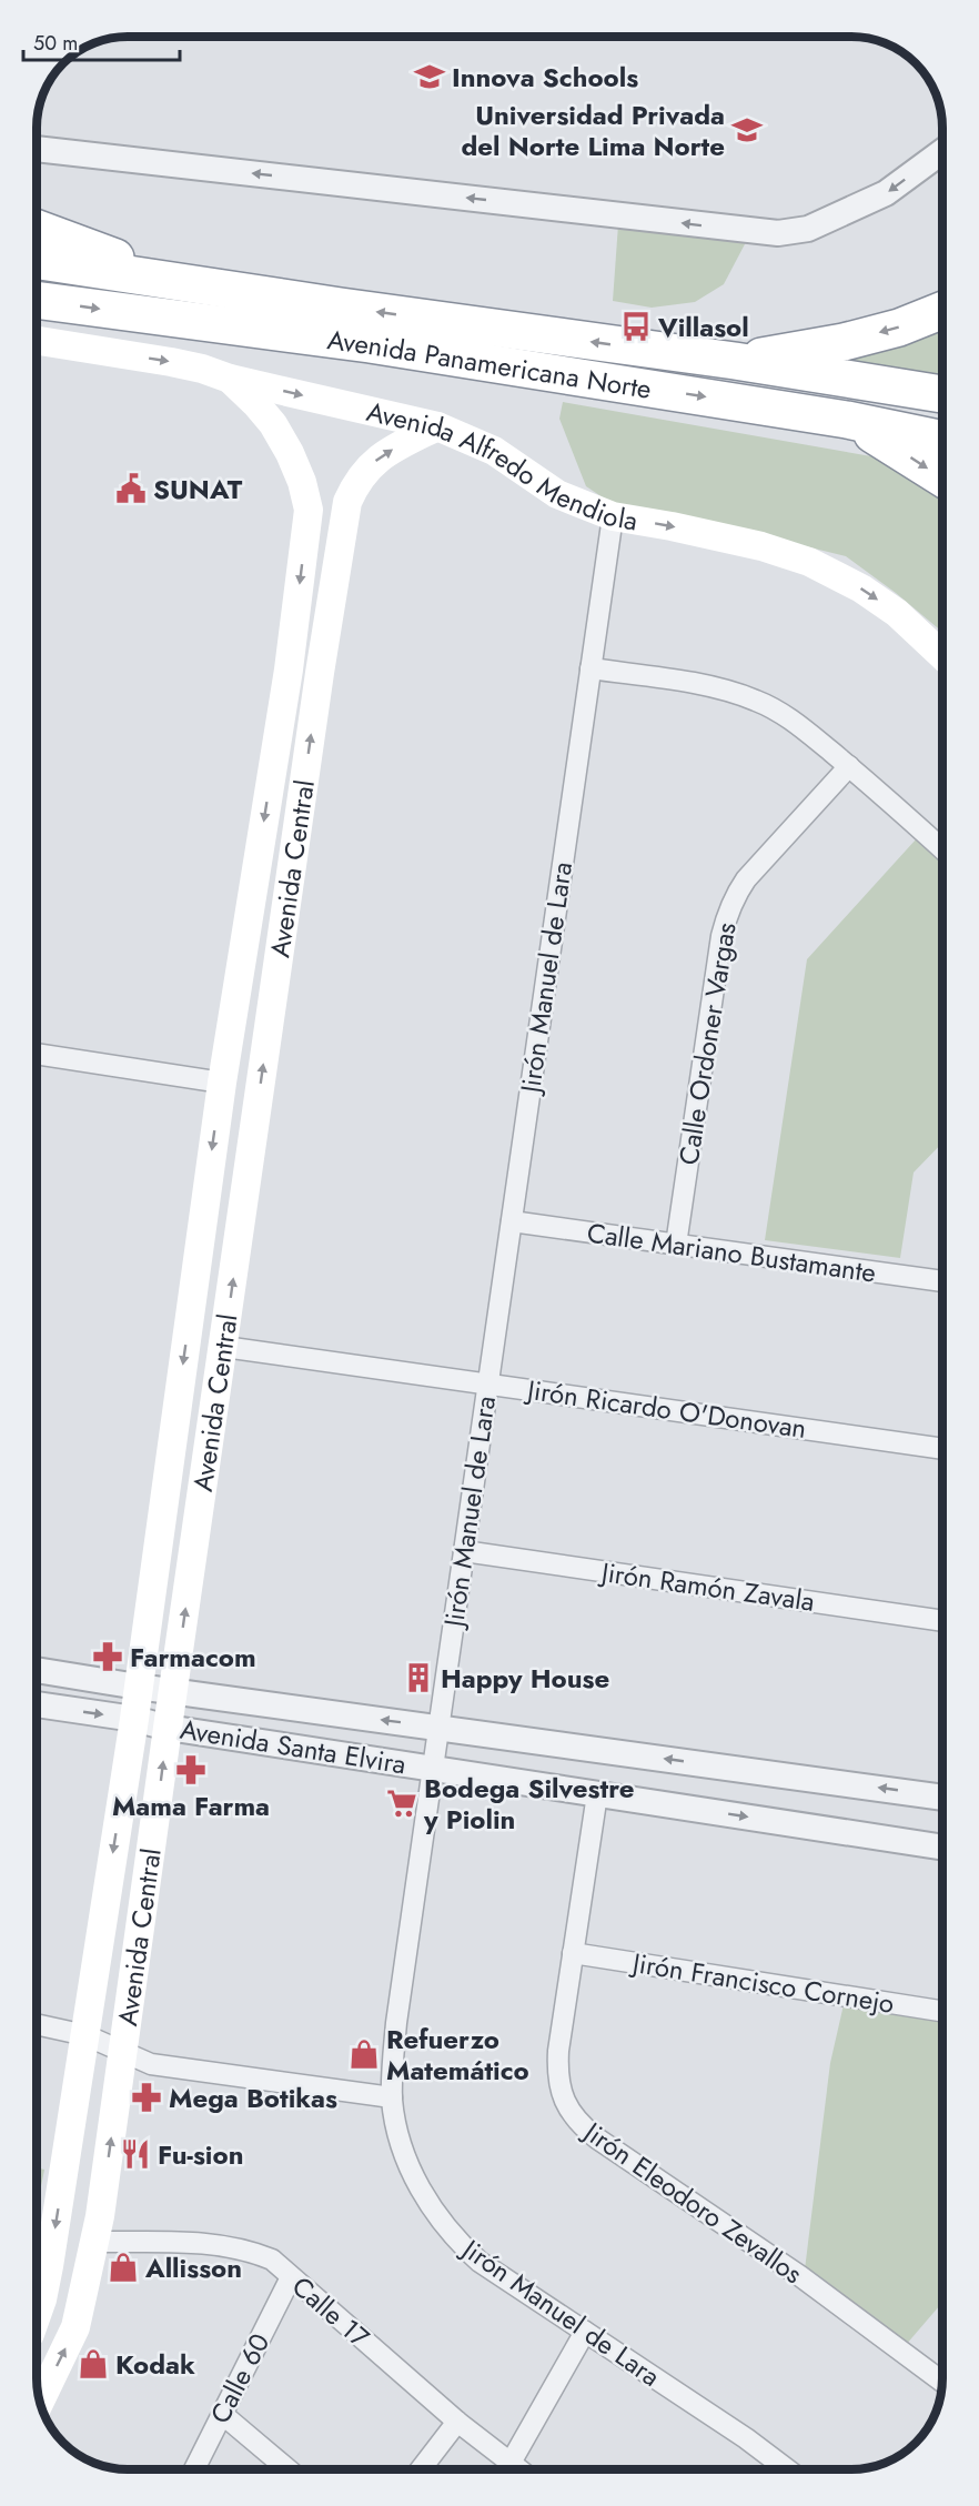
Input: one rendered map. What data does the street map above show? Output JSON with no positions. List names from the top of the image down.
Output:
{
  "streets": {
    "highway": ["Avenida Panamericana Norte"],
    "main road": ["Avenida Alfredo Mendiola", "Avenida Central"],
    "street": [
      "Jirón Manuel de Lara",
      "Calle Ordoner Vargas",
      "Calle Mariano Bustamante",
      "Jirón Ricardo O'Donovan",
      "Jirón Ramón Zavala",
      "Avenida Santa Elvira",
      "Jirón Francisco Cornejo",
      "Jirón Eleodoro Zevallos",
      "Calle 17",
      "Calle 60"
    ]
  },
  "crossings": [
    ["Avenida Alfredo Mendiola", "Avenida Central"],
    ["Avenida Alfredo Mendiola", "Jirón Manuel de Lara"],
    ["Avenida Central", "Jirón Ricardo O'Donovan"],
    ["Avenida Central", "Avenida Santa Elvira"],
    ["Avenida Central", "Calle 17"],
    ["Jirón Manuel de Lara", "Calle Mariano Bustamante"],
    ["Jirón Manuel de Lara", "Jirón Ricardo O'Donovan"],
    ["Jirón Manuel de Lara", "Jirón Ramón Zavala"],
    ["Jirón Manuel de Lara", "Avenida Santa Elvira"],
    ["Calle Ordoner Vargas", "Calle Mariano Bustamante"],
    ["Avenida Santa Elvira", "Jirón Eleodoro Zevallos"],
    ["Jirón Francisco Cornejo", "Jirón Eleodoro Zevallos"],
    ["Calle 17", "Calle 60"]
  ],
  "one_way": ["Avenida Alfredo Mendiola"],
  "places": {
    "school or university": ["Innova Schools", "Universidad Privada del Norte Lima Norte"],
    "bus stop": ["Villasol"],
    "public building": ["SUNAT"],
    "pharmacy": ["Farmacom", "Mama Farma", "Mega Botikas"],
    "building": ["Happy House"],
    "supermarket": ["Bodega Silvestre y Piolin"],
    "shop": ["Refuerzo Matemático", "Allisson", "Kodak"],
    "restaurant": ["Fu-sion"]
  },
  "scale_bar": "50 m"
}
